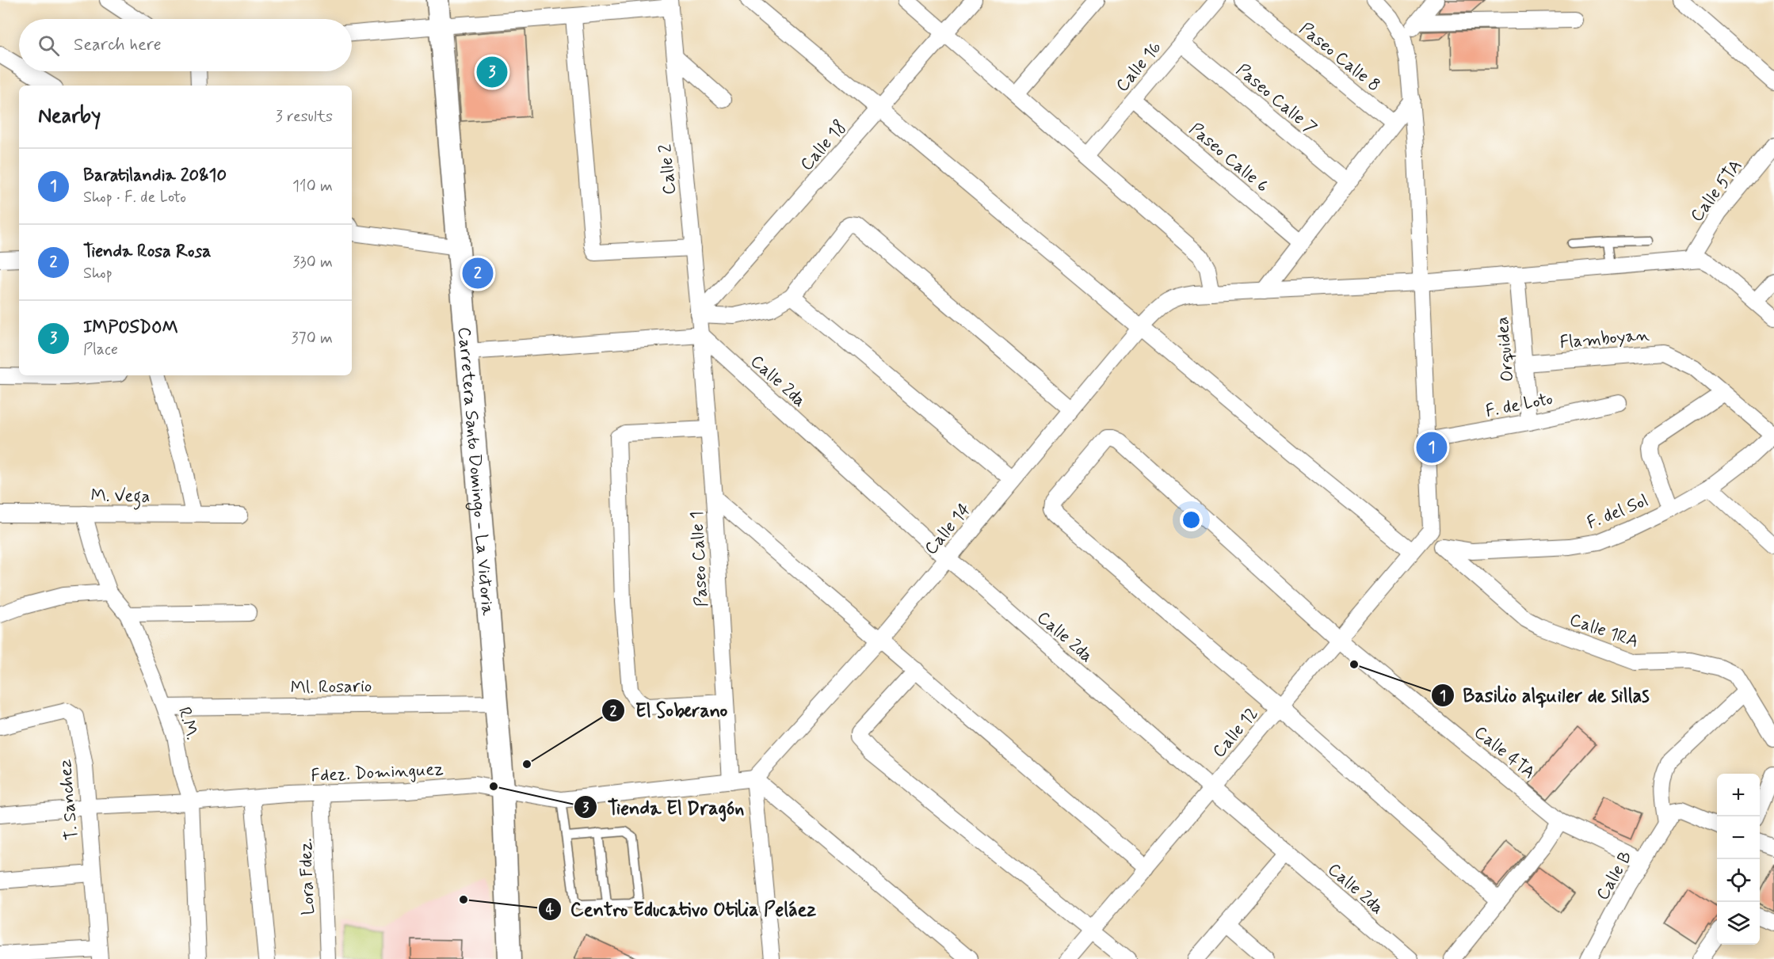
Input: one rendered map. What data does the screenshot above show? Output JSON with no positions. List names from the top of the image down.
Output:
{
  "streets": {
    "main road": ["Carretera Santo Domingo - La Victoria"],
    "street": [
      "Paseo Calle 8",
      "Calle 16",
      "Paseo Calle 7",
      "Calle 18",
      "Paseo Calle 6",
      "Calle 2",
      "Calle 5TA",
      "Flamboyan",
      "Orquidea",
      "Calle 2da",
      "F. de Loto",
      "M. Vega",
      "F. del Sol",
      "Calle 14",
      "Paseo Calle 1",
      "Calle 1RA",
      "Ml. Rosario",
      "R.M.",
      "Calle 12",
      "Calle 4TA",
      "Fdez. Dominguez",
      "T. Sanchez",
      "Calle B",
      "Lora Fdez."
    ]
  },
  "crossings": [
    ["Calle 16", "Paseo Calle 7"],
    ["Calle 16", "Paseo Calle 6"],
    ["Calle 18", "Calle 2"],
    ["Calle 2", "Calle 2da"],
    ["Calle 2", "Paseo Calle 1"],
    ["Flamboyan", "Orquidea"],
    ["Flamboyan", "F. del Sol"],
    ["Orquidea", "F. de Loto"],
    ["Calle 2da", "Calle 14"],
    ["Calle 2da", "Paseo Calle 1"],
    ["Calle 2da", "Calle 12"],
    ["Carretera Santo Domingo - La Victoria", "Ml. Rosario"],
    ["Carretera Santo Domingo - La Victoria", "Fdez. Dominguez"],
    ["M. Vega", "R.M."],
    ["F. del Sol", "Calle 1RA"],
    ["F. del Sol", "Calle 12"],
    ["Calle 14", "Fdez. Dominguez"],
    ["Paseo Calle 1", "Fdez. Dominguez"],
    ["Ml. Rosario", "R.M."],
    ["R.M.", "Fdez. Dominguez"],
    ["Calle 12", "Calle 4TA"],
    ["Calle 4TA", "Calle B"],
    ["Fdez. Dominguez", "T. Sanchez"],
    ["Fdez. Dominguez", "Lora Fdez."]
  ],
  "places": [
    "Basilio alquiler de sillas",
    "El Soberano",
    "Tienda El Dragón",
    "Centro Educativo Otilia Peláez"
  ],
  "page": {
    "search": "Search here",
    "pins": ["3", "2", "1"],
    "heading": ["Nearby", "3 results"],
    "list": [
      {
        "mark": "1",
        "name": "Baratilandia 20&10",
        "note": "Shop · F. de Loto",
        "value": "110 m"
      },
      {
        "mark": "2",
        "name": "Tienda Rosa Rosa",
        "note": "Shop",
        "value": "330 m"
      },
      {
        "mark": "3",
        "name": "IMPOSDOM",
        "note": "Place",
        "value": "370 m"
      }
    ],
    "map_buttons": ["+", "−"]
  }
}
